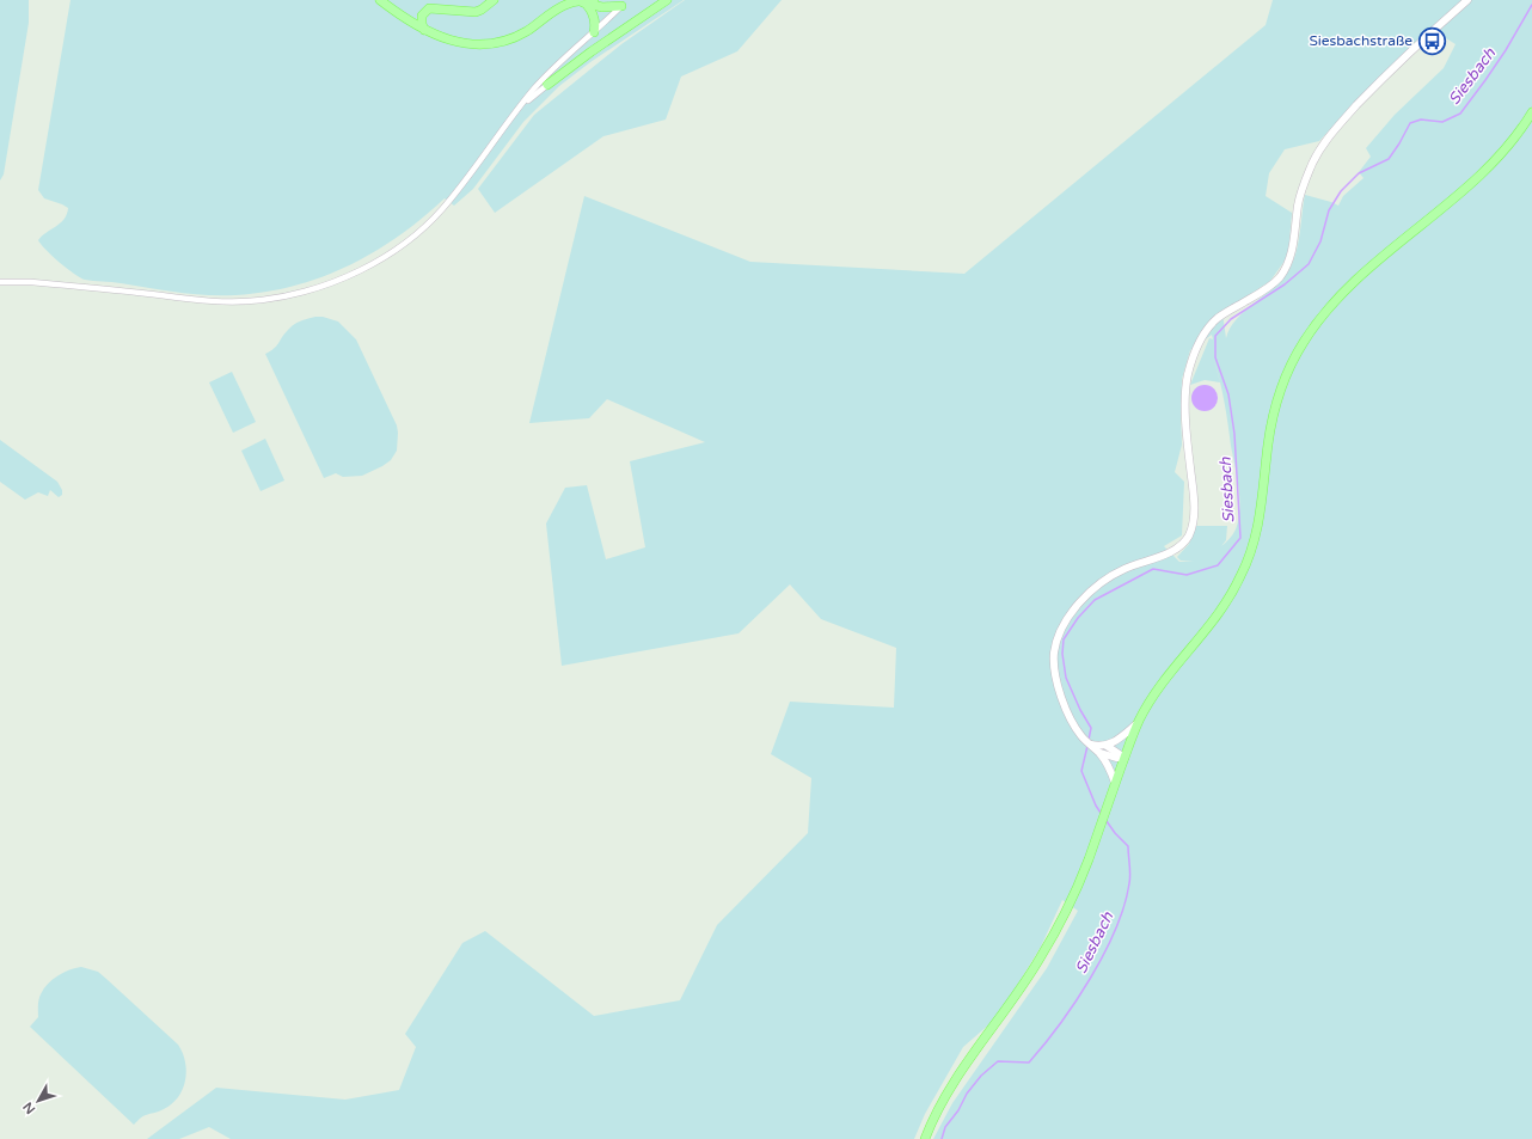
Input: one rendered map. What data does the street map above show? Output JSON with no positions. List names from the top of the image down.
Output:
{
  "water": ["Siesbach"],
  "places": {
    "bus stop": ["Siesbachstraße"]
  },
  "north": "bottom left"
}
